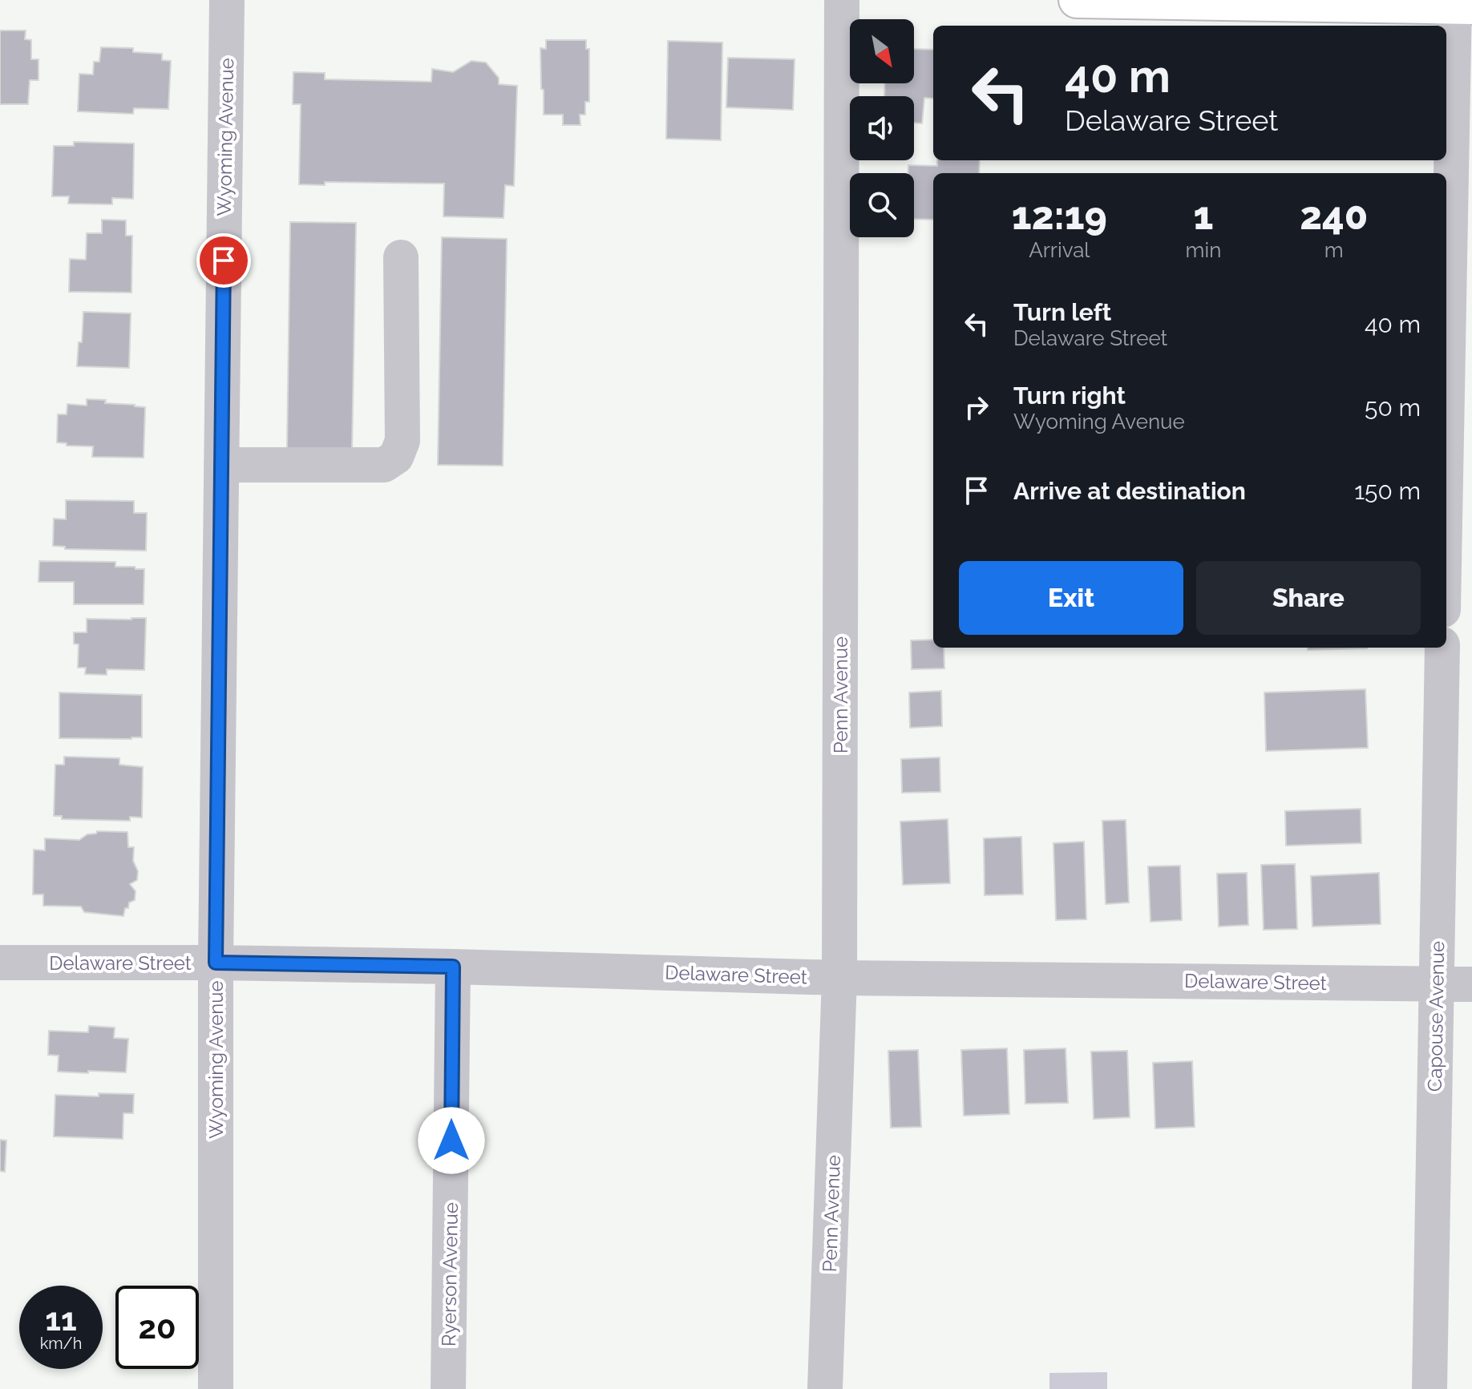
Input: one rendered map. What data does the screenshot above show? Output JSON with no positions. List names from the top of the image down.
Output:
{
  "streets": {
    "street": [
      "Wyoming Avenue",
      "Penn Avenue",
      "Delaware Street",
      "Capouse Avenue",
      "Ryerson Avenue"
    ]
  },
  "crossings": [
    ["Wyoming Avenue", "Delaware Street"],
    ["Penn Avenue", "Delaware Street"],
    ["Delaware Street", "Capouse Avenue"],
    ["Delaware Street", "Ryerson Avenue"]
  ],
  "north": "bottom right",
  "page": {
    "turn": ["40 m", "Delaware Street"],
    "eta": [
      "12:19",
      "Arrival",
      "1",
      "min",
      "240",
      "m"
    ],
    "list": [
      {
        "name": "Turn left",
        "note": "Delaware Street",
        "value": "40 m"
      },
      {
        "name": "Turn right",
        "note": "Wyoming Avenue",
        "value": "50 m"
      },
      {
        "name": "Arrive at destination",
        "value": "150 m"
      }
    ],
    "buttons": ["Exit", "Share"],
    "speed": "11 km/h",
    "limit": "20"
  }
}
